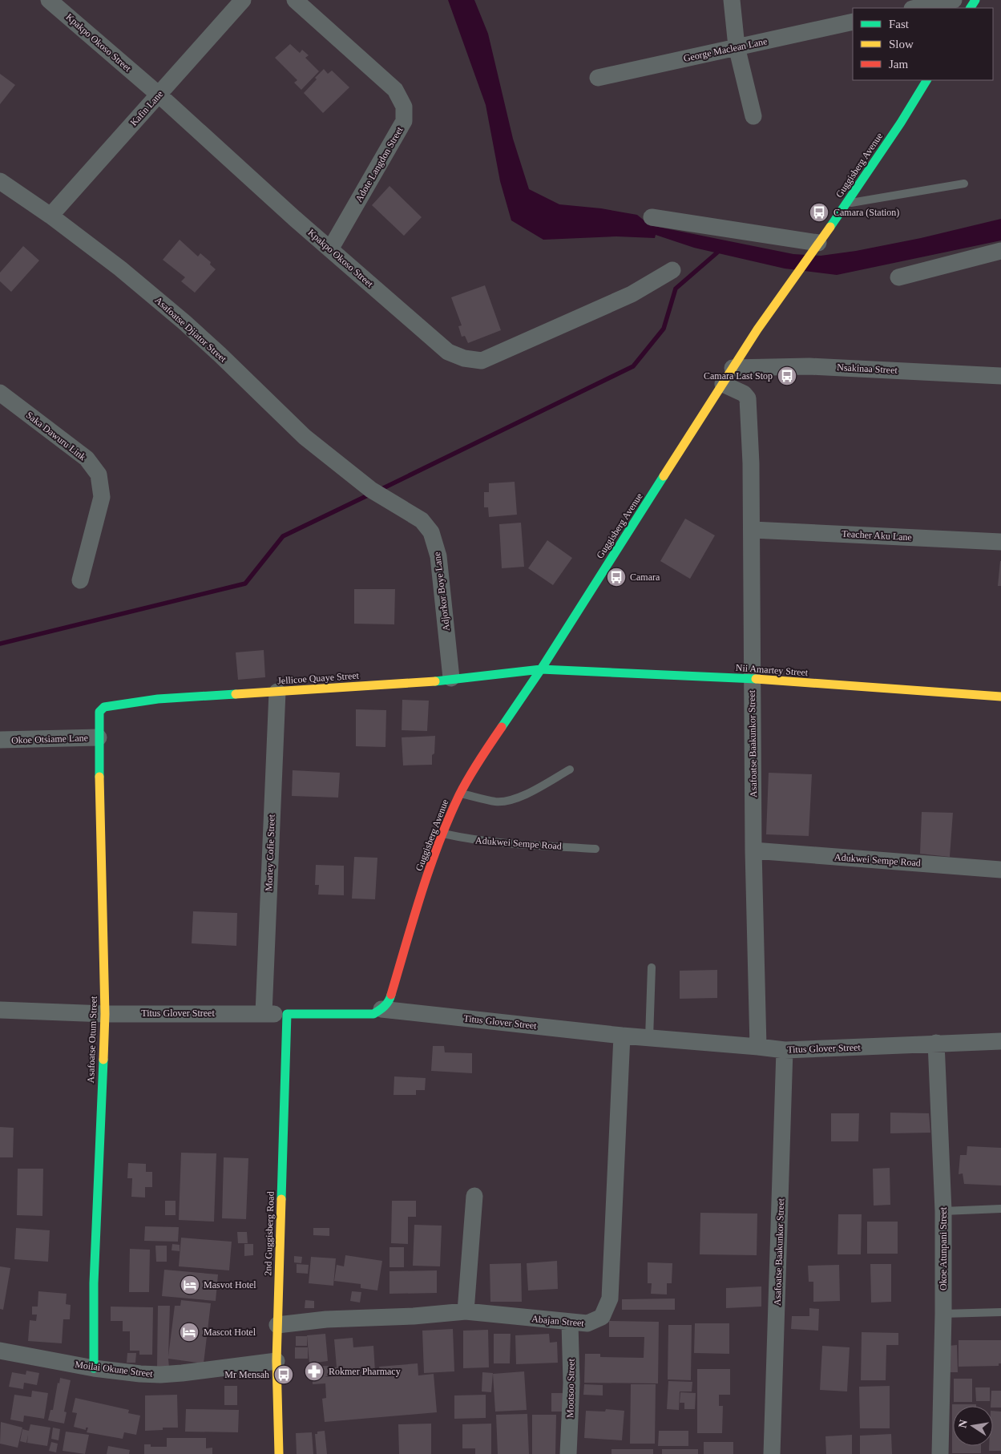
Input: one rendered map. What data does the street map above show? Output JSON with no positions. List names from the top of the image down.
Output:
{
  "streets": {
    "main road": [
      "Guggisberg Avenue",
      "Nii Amartey Street",
      "Jellicoe Quaye Street",
      "Titus Glover Street",
      "Asafoatse Otum Street",
      "2nd Guggisberg Road"
    ],
    "street": [
      "Kpakpo Okoso Street",
      "George Maclean Lane",
      "Kafin Lane",
      "Adote Langdon Street",
      "Asafoatse Djiator Street",
      "Nsakinaa Street",
      "Saka Dawuru Link",
      "Teacher Aku Lane",
      "Adjorkor Boye Lane",
      "Okoe Otsiame Lane",
      "Asafoatse Baakunkor Street",
      "Adukwei Sempe Road",
      "Mortey Cofie Street",
      "Okoe Atunpani Street",
      "Abajan Street",
      "Moilai Okune Street",
      "Mootsoo Street"
    ]
  },
  "crossings": [
    ["Kpakpo Okoso Street", "Kafin Lane"],
    ["Kpakpo Okoso Street", "Adote Langdon Street"],
    ["Kafin Lane", "Asafoatse Djiator Street"],
    ["Guggisberg Avenue", "Nsakinaa Street"],
    ["Guggisberg Avenue", "Nii Amartey Street"],
    ["Guggisberg Avenue", "Jellicoe Quaye Street"],
    ["Guggisberg Avenue", "Asafoatse Baakunkor Street"],
    ["Guggisberg Avenue", "Adukwei Sempe Road"],
    ["Guggisberg Avenue", "Titus Glover Street"],
    ["Asafoatse Djiator Street", "Adjorkor Boye Lane"],
    ["Teacher Aku Lane", "Asafoatse Baakunkor Street"],
    ["Adjorkor Boye Lane", "Jellicoe Quaye Street"],
    ["Nii Amartey Street", "Jellicoe Quaye Street"],
    ["Nii Amartey Street", "Asafoatse Baakunkor Street"],
    ["Jellicoe Quaye Street", "Mortey Cofie Street"],
    ["Jellicoe Quaye Street", "Asafoatse Otum Street"],
    ["Okoe Otsiame Lane", "Asafoatse Otum Street"],
    ["Asafoatse Baakunkor Street", "Adukwei Sempe Road"],
    ["Asafoatse Baakunkor Street", "Titus Glover Street"],
    ["Mortey Cofie Street", "Titus Glover Street"],
    ["Titus Glover Street", "Asafoatse Otum Street"],
    ["Titus Glover Street", "2nd Guggisberg Road"],
    ["Titus Glover Street", "Okoe Atunpani Street"],
    ["Titus Glover Street", "Abajan Street"],
    ["Asafoatse Otum Street", "Moilai Okune Street"],
    ["2nd Guggisberg Road", "Abajan Street"],
    ["2nd Guggisberg Road", "Moilai Okune Street"],
    ["Abajan Street", "Mootsoo Street"]
  ],
  "places": {
    "bus stop": [
      "Camara (Station)",
      "Camara Last Stop",
      "Camara",
      "Mr Mensah"
    ],
    "hotel": ["Masvot Hotel", "Mascot Hotel"],
    "pharmacy": ["Rokmer Pharmacy"]
  },
  "legend": ["Fast", "Slow", "Jam"],
  "north": "left"
}
